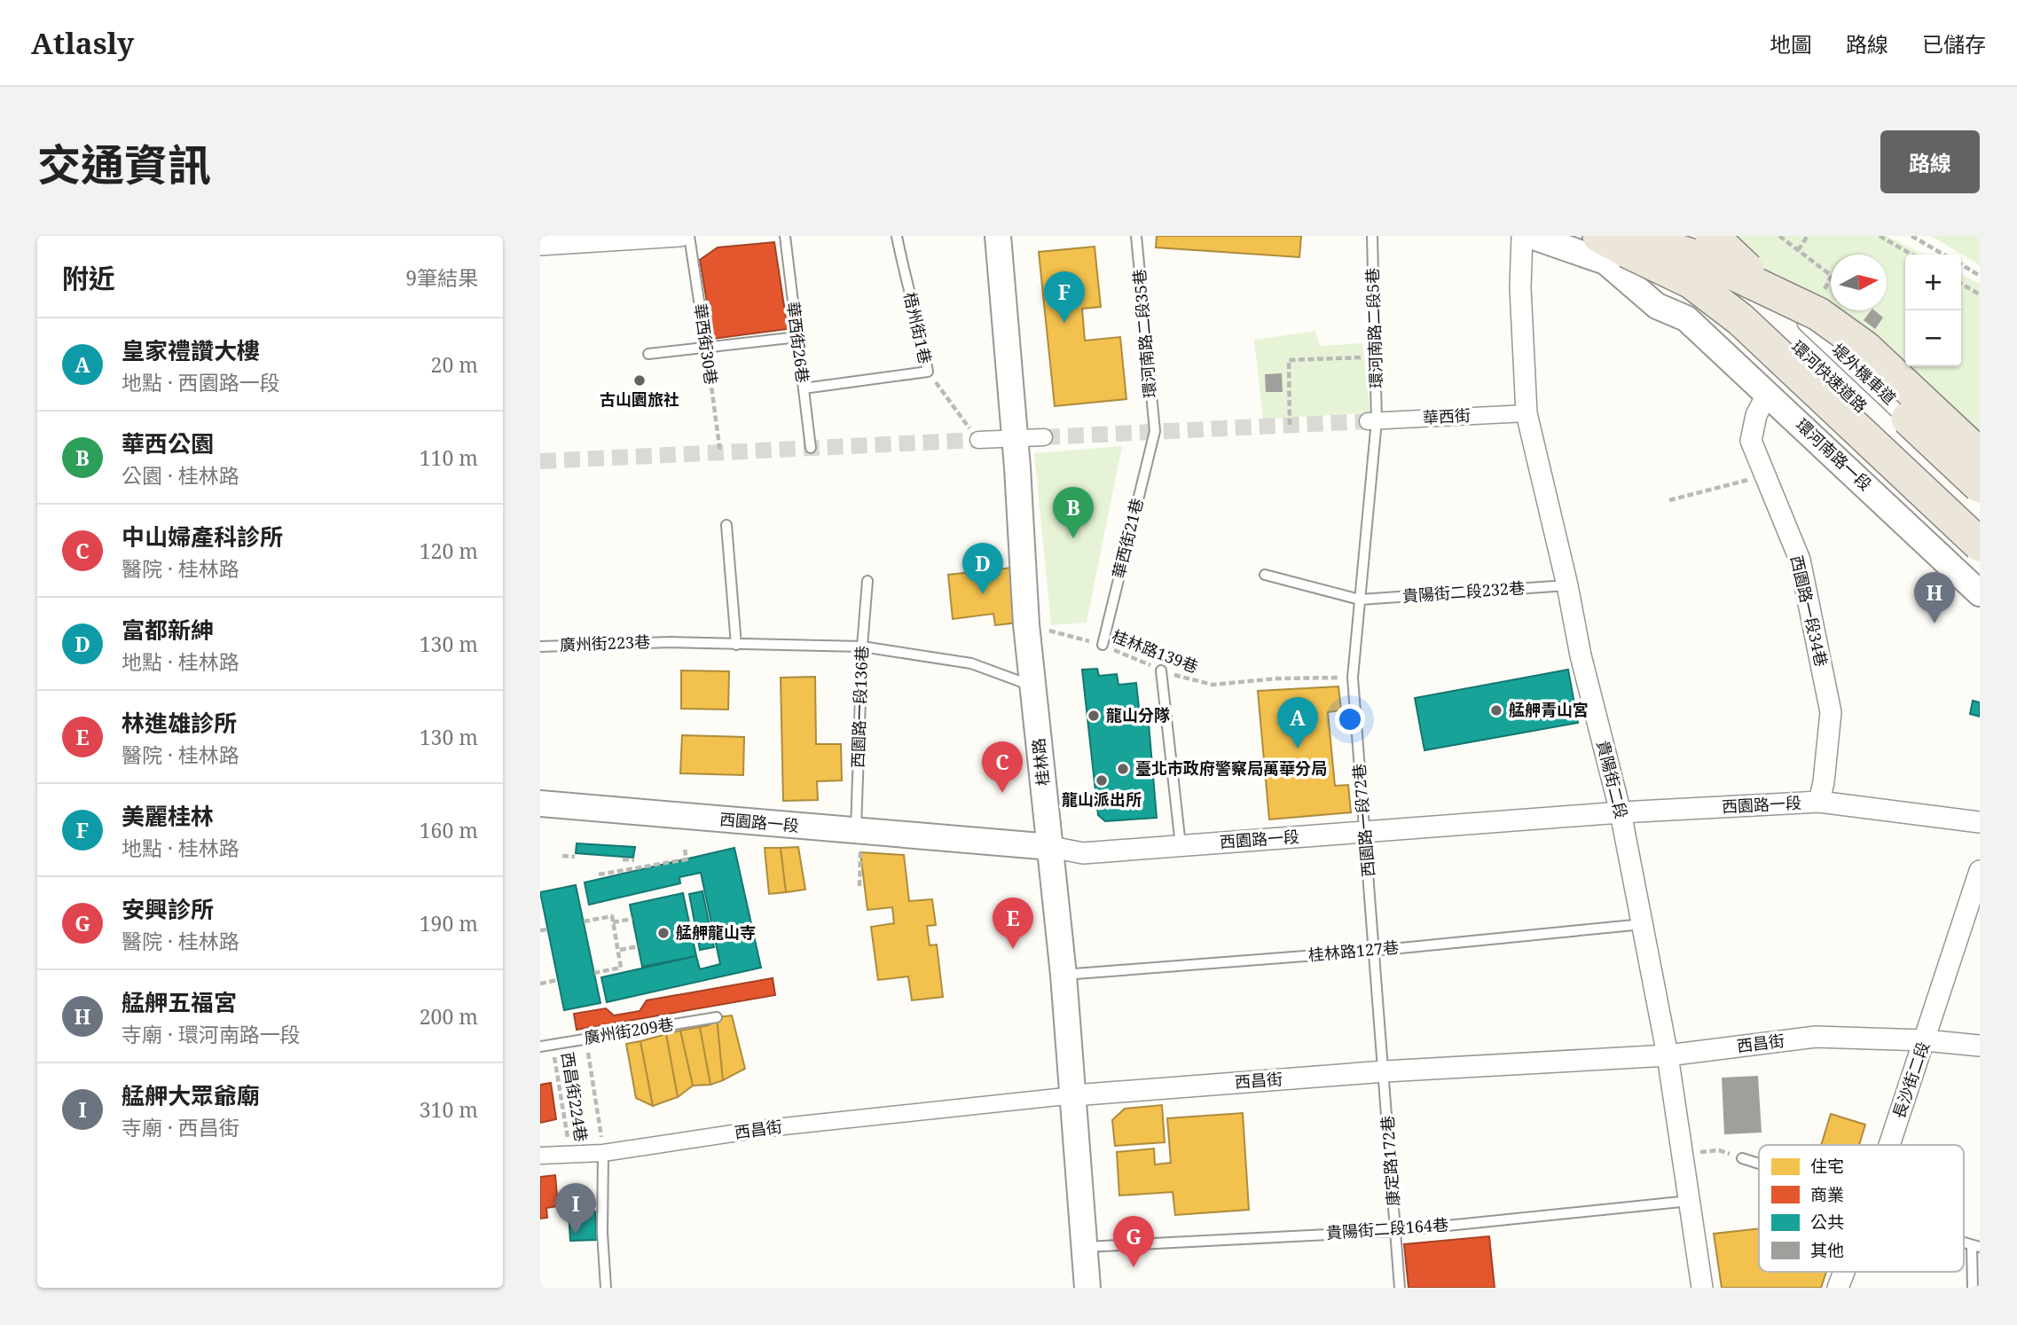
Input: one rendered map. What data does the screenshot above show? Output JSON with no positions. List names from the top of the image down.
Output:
{
  "streets": {
    "highway": ["環河快速道路"],
    "street": [
      "堤外機車道",
      "華西街",
      "環河南路一段",
      "西園路一段34巷",
      "桂林路",
      "貴陽街二段",
      "西園路一段",
      "西昌街",
      "長沙街二段"
    ],
    "lane": [
      "梧州街1巷",
      "環河南路二段5巷",
      "環河南路二段35巷",
      "華西街26巷",
      "華西街30巷",
      "華西街21巷",
      "貴陽街二段232巷",
      "廣州街223巷",
      "西園路一段136巷",
      "西園路一段72巷",
      "桂林路127巷",
      "廣州街209巷",
      "康定路172巷",
      "貴陽街二段164巷"
    ],
    "path": ["桂林路139巷", "西昌街224巷"]
  },
  "crossings": [
    ["梧州街1巷", "華西街26巷"],
    ["環河南路二段5巷", "華西街"],
    ["環河南路二段5巷", "西園路一段72巷"],
    ["環河南路二段35巷", "華西街21巷"],
    ["堤外機車道", "環河快速道路"],
    ["華西街", "貴陽街二段"],
    ["華西街", "西園路一段72巷"],
    ["環河南路一段", "西園路一段34巷"],
    ["華西街21巷", "桂林路139巷"],
    ["貴陽街二段232巷", "貴陽街二段"],
    ["貴陽街二段232巷", "西園路一段72巷"],
    ["西園路一段34巷", "西園路一段"],
    ["廣州街223巷", "西園路一段136巷"],
    ["廣州街223巷", "桂林路"],
    ["桂林路139巷", "桂林路"],
    ["桂林路139巷", "西園路一段72巷"],
    ["西園路一段136巷", "西園路一段"],
    ["桂林路", "西園路一段"],
    ["桂林路", "桂林路127巷"],
    ["桂林路", "西昌街"],
    ["桂林路", "貴陽街二段164巷"],
    ["貴陽街二段", "西園路一段"],
    ["貴陽街二段", "桂林路127巷"],
    ["貴陽街二段", "西昌街"],
    ["貴陽街二段", "貴陽街二段164巷"],
    ["西園路一段", "西園路一段72巷"],
    ["西園路一段72巷", "桂林路127巷"],
    ["西園路一段72巷", "西昌街"],
    ["西園路一段72巷", "康定路172巷"],
    ["廣州街209巷", "西昌街224巷"],
    ["西昌街", "長沙街二段"],
    ["西昌街", "西昌街224巷"],
    ["西昌街", "康定路172巷"],
    ["康定路172巷", "貴陽街二段164巷"]
  ],
  "places": [
    "古山園旅社",
    "艋舺青山宮",
    "龍山分隊",
    "臺北市政府警察局萬華分局",
    "龍山派出所",
    "艋舺龍山寺"
  ],
  "legend": [
    "住宅",
    "商業",
    "公共",
    "其他"
  ],
  "north": "right",
  "page": {
    "header": "Atlasly",
    "nav": ["地圖", "路線", "已儲存"],
    "title": "交通資訊",
    "buttons": "路線",
    "heading": ["附近", "9筆結果"],
    "map_buttons": ["+", "−"],
    "pins": [
      "F",
      "B",
      "D",
      "H",
      "A",
      "C",
      "E",
      "I",
      "G"
    ],
    "list": [
      {
        "mark": "A",
        "name": "皇家禮讚大樓",
        "note": "地點 · 西園路一段",
        "value": "20 m"
      },
      {
        "mark": "B",
        "name": "華西公園",
        "note": "公園 · 桂林路",
        "value": "110 m"
      },
      {
        "mark": "C",
        "name": "中山婦產科診所",
        "note": "醫院 · 桂林路",
        "value": "120 m"
      },
      {
        "mark": "D",
        "name": "富都新紳",
        "note": "地點 · 桂林路",
        "value": "130 m"
      },
      {
        "mark": "E",
        "name": "林進雄診所",
        "note": "醫院 · 桂林路",
        "value": "130 m"
      },
      {
        "mark": "F",
        "name": "美麗桂林",
        "note": "地點 · 桂林路",
        "value": "160 m"
      },
      {
        "mark": "G",
        "name": "安興診所",
        "note": "醫院 · 桂林路",
        "value": "190 m"
      },
      {
        "mark": "H",
        "name": "艋舺五福宮",
        "note": "寺廟 · 環河南路一段",
        "value": "200 m"
      },
      {
        "mark": "I",
        "name": "艋舺大眾爺廟",
        "note": "寺廟 · 西昌街",
        "value": "310 m"
      }
    ]
  }
}
